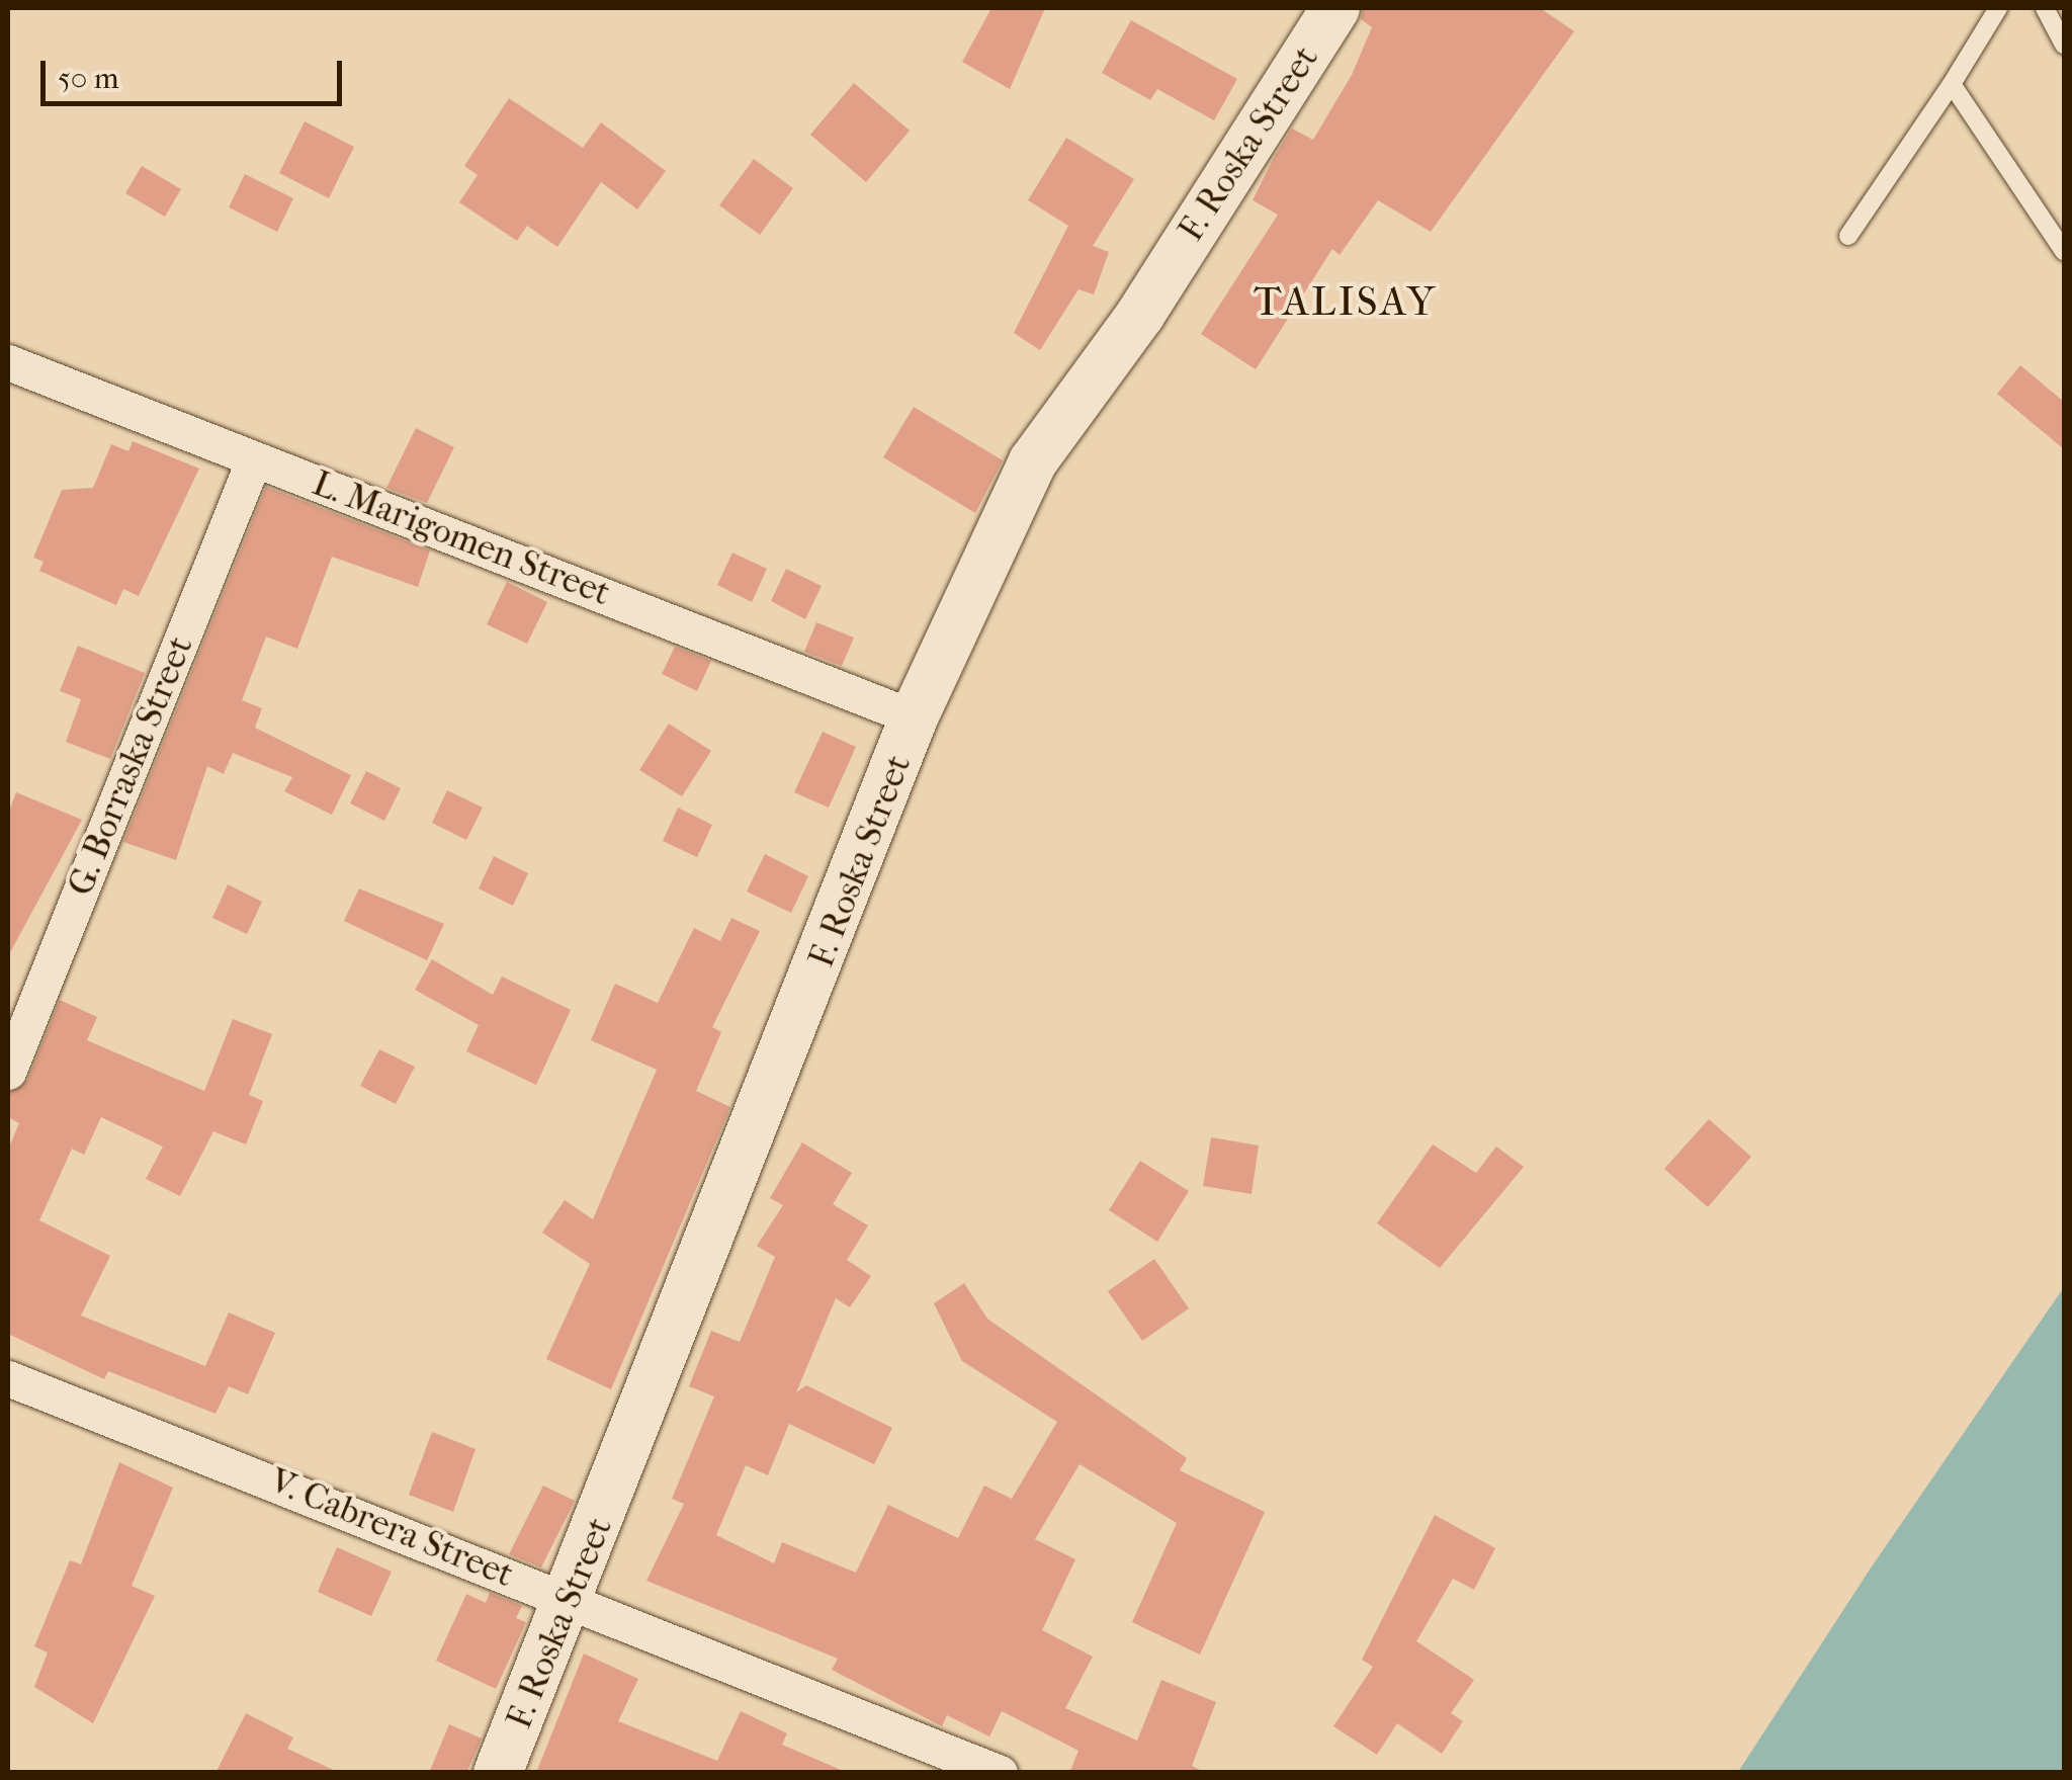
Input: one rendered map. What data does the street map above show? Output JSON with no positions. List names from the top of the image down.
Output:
{
  "streets": {
    "main road": ["F. Roska Street"],
    "street": ["L. Marigomen Street", "G. Borraska Street", "V. Cabrera Street"]
  },
  "crossings": [
    ["F. Roska Street", "L. Marigomen Street"],
    ["F. Roska Street", "V. Cabrera Street"],
    ["L. Marigomen Street", "G. Borraska Street"]
  ],
  "districts": ["TALISAY"],
  "scale_bar": "50 m"
}
